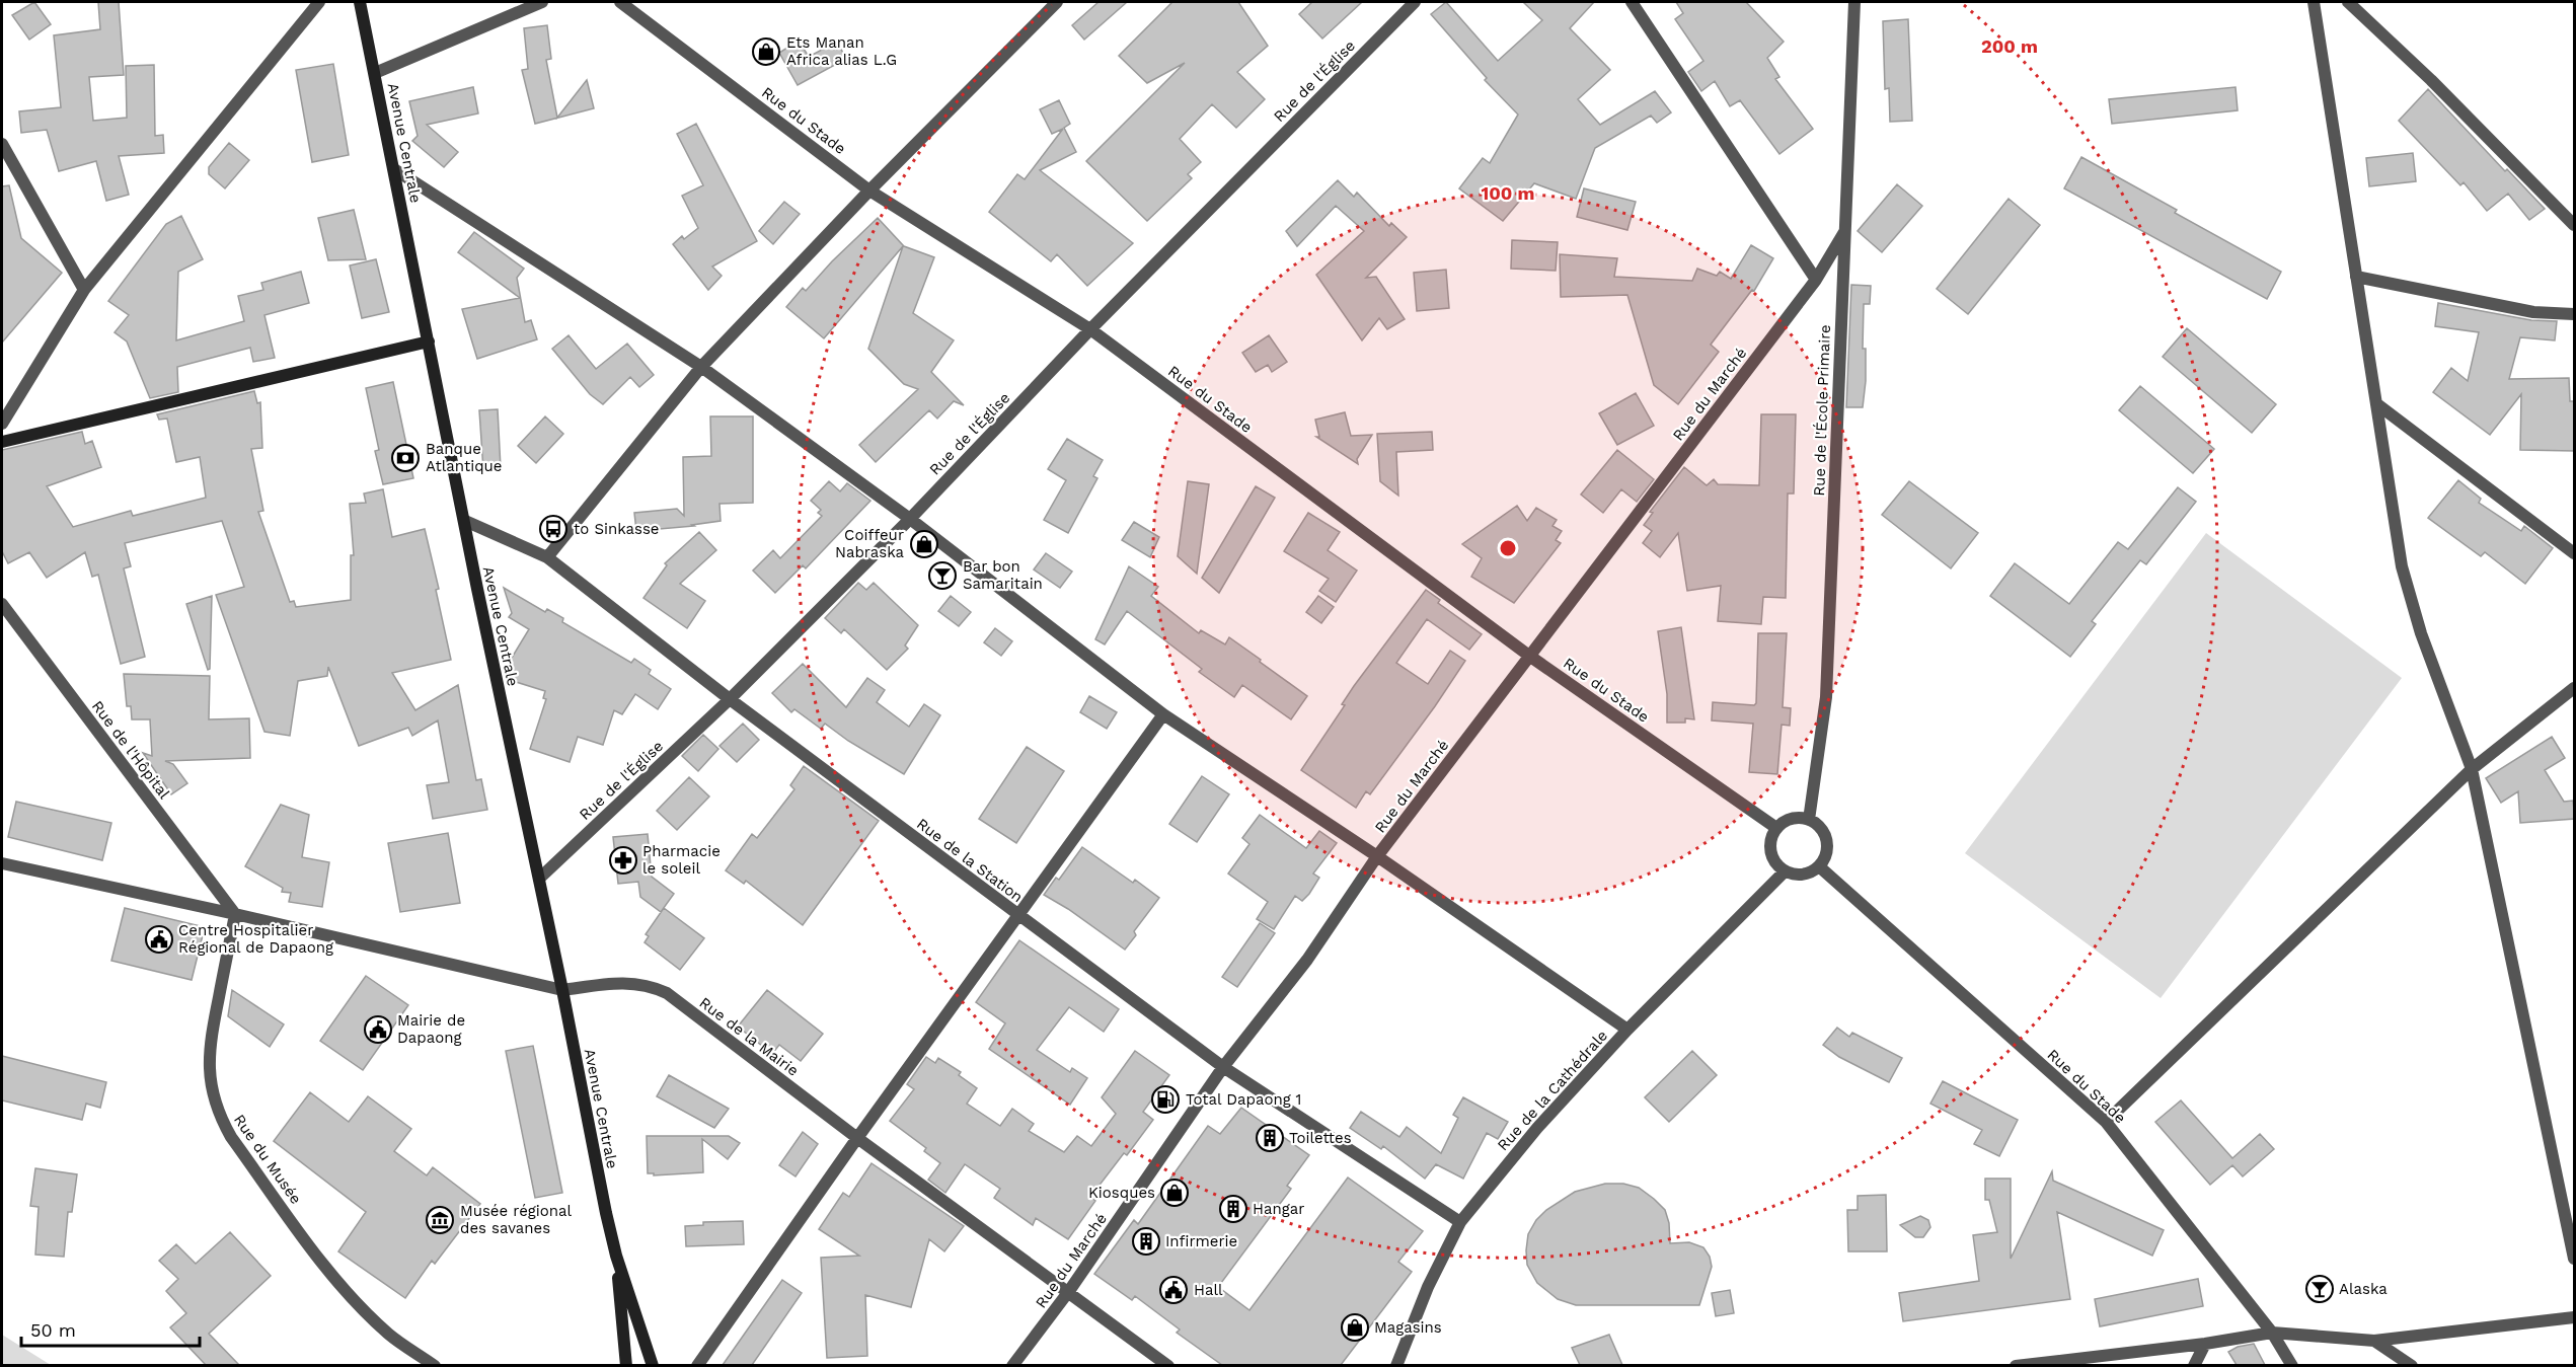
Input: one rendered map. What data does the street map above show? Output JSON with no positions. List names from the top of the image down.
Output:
{
  "streets": {
    "main road": ["Avenue Centrale"],
    "street": [
      "Rue de l'Église",
      "Rue du Stade",
      "Rue du Marché",
      "Rue de l'École Primaire",
      "Rue de l'Hôpital",
      "Rue de la Station",
      "Rue de la Mairie",
      "Rue de la Cathédrale",
      "Rue du Musée"
    ]
  },
  "crossings": [
    ["Rue de l'Église", "Rue du Stade"],
    ["Rue de l'Église", "Avenue Centrale"],
    ["Rue de l'Église", "Rue de la Station"],
    ["Rue du Stade", "Rue du Marché"],
    ["Rue du Stade", "Rue de l'École Primaire"],
    ["Rue du Stade", "Rue de la Cathédrale"],
    ["Avenue Centrale", "Rue de la Station"],
    ["Avenue Centrale", "Rue de la Mairie"],
    ["Rue du Marché", "Rue de l'École Primaire"],
    ["Rue du Marché", "Rue de la Station"],
    ["Rue du Marché", "Rue de la Mairie"],
    ["Rue de l'École Primaire", "Rue de la Cathédrale"],
    ["Rue de l'Hôpital", "Rue de la Mairie"],
    ["Rue de l'Hôpital", "Rue du Musée"],
    ["Rue de la Station", "Rue de la Cathédrale"],
    ["Rue de la Mairie", "Rue du Musée"]
  ],
  "places": {
    "shop": [
      "Ets Manan Africa alias L.G",
      "Coiffeur Nabraska",
      "Kiosques",
      "Magasins"
    ],
    "bank": ["Banque Atlantique"],
    "bus stop": ["to Sinkasse"],
    "bar": ["Bar bon Samaritain", "Alaska"],
    "pharmacy": ["Pharmacie le soleil"],
    "public building": ["Centre Hospitalier Régional de Dapaong", "Mairie de Dapaong", "Hall"],
    "fuel station": ["Total Dapaong 1"],
    "building": ["Toilettes", "Hangar", "Infirmerie"],
    "museum": ["Musée régional des savanes"]
  },
  "scale_bar": "50 m",
  "rings": ["200 m", "100 m"]
}
